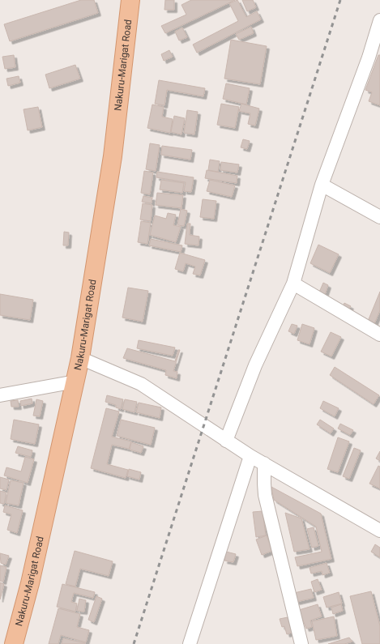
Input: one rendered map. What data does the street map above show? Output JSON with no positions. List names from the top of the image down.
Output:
{
  "streets": {
    "main road": ["Nakuru-Marigat Road"]
  }
}
